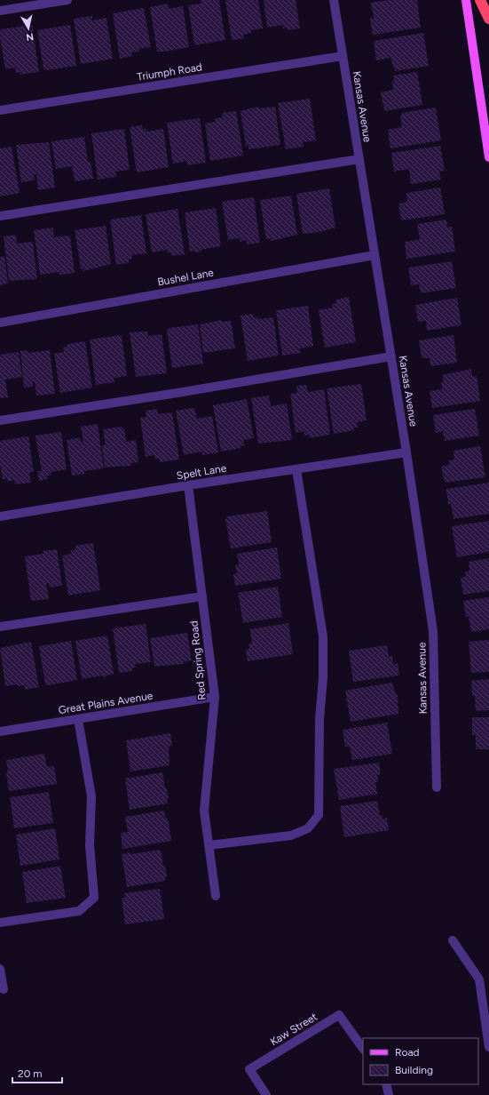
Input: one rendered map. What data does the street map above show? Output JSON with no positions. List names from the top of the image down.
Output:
{
  "streets": {
    "street": [
      "Triumph Road",
      "Kansas Avenue",
      "Bushel Lane",
      "Spelt Lane",
      "Red Spring Road",
      "Great Plains Avenue",
      "Kaw Street"
    ]
  },
  "crossings": [
    ["Triumph Road", "Kansas Avenue"],
    ["Kansas Avenue", "Bushel Lane"],
    ["Kansas Avenue", "Spelt Lane"],
    ["Spelt Lane", "Red Spring Road"],
    ["Red Spring Road", "Great Plains Avenue"]
  ],
  "legend": ["Road", "Building"],
  "scale_bar": "20 m",
  "north": "bottom"
}
